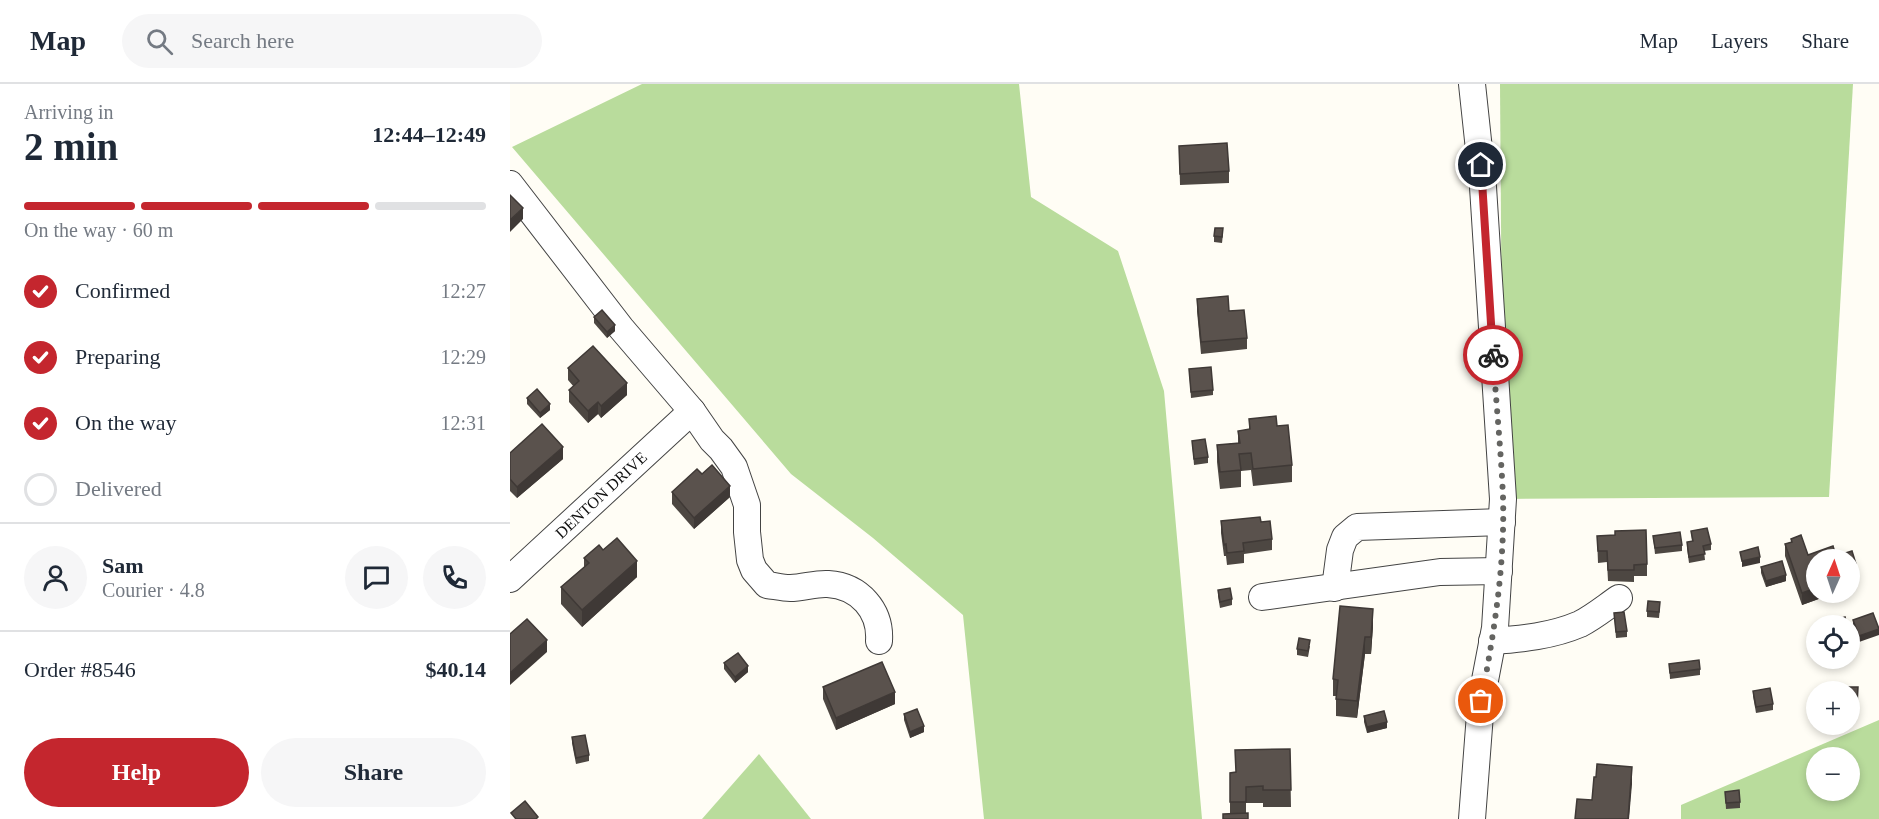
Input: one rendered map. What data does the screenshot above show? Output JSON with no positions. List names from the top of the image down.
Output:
{
  "streets": {
    "street": ["DENTON DRIVE"]
  },
  "north": "top",
  "page": {
    "header": "Map",
    "search": "Search here",
    "nav": ["Map", "Layers", "Share"],
    "heading": ["2 min", "Arriving in", "12:44–12:49"],
    "panel": [
      "Sam",
      "Courier · 4.8",
      "Order #8546",
      "$40.14"
    ],
    "bar": "On the way · 60 m",
    "list": [
      ["Confirmed", "12:27"],
      ["Preparing", "12:29"],
      ["On the way", "12:31"],
      "Delivered"
    ],
    "map_buttons": ["+", "−"],
    "buttons": ["Help", "Share"]
  }
}
